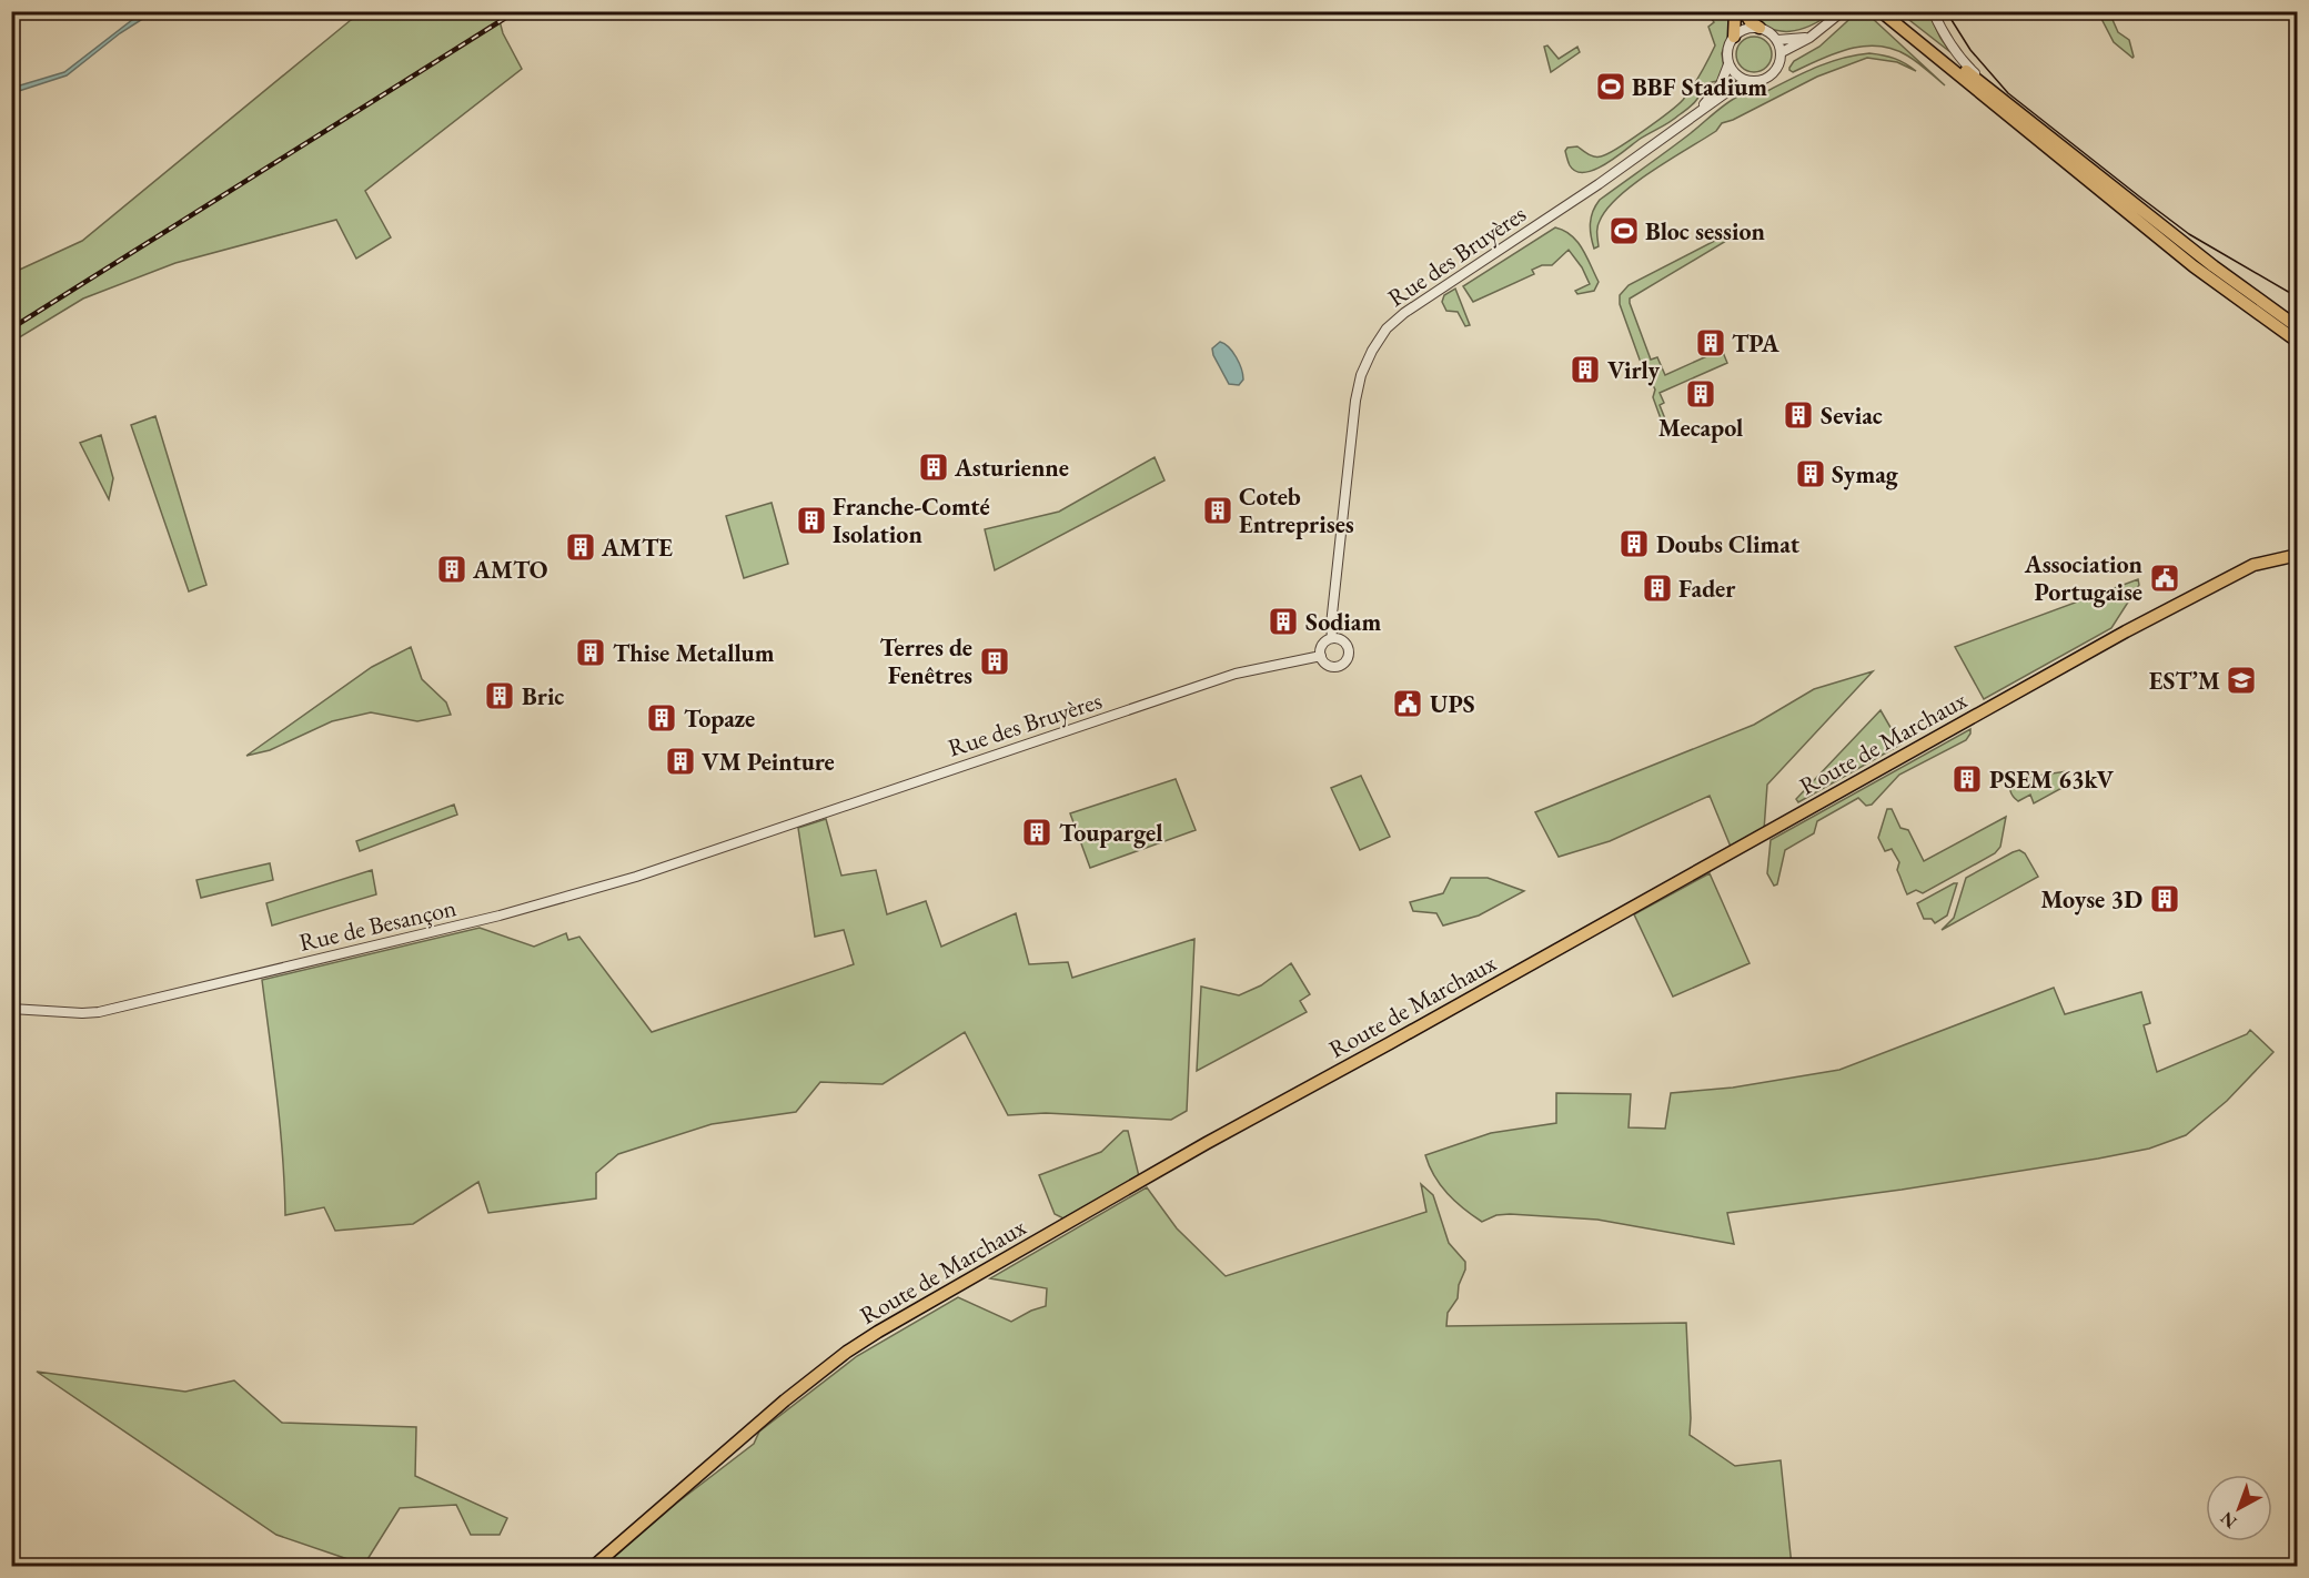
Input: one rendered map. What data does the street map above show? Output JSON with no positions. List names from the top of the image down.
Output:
{
  "streets": {
    "main road": ["Route de Marchaux"],
    "street": ["Rue des Bruyères", "Rue de Besançon"]
  },
  "crossings": [
    ["Rue des Bruyères", "Rue de Besançon"]
  ],
  "places": {
    "sports": ["BBF Stadium", "Bloc session"],
    "building": [
      "TPA",
      "Virly",
      "Mecapol",
      "Seviac",
      "Asturienne",
      "Symag",
      "Coteb Entreprises",
      "Franche-Comté Isolation",
      "Doubs Climat",
      "AMTE",
      "AMTO",
      "Fader",
      "Sodiam",
      "Thise Metallum",
      "Terres de Fenêtres",
      "Bric",
      "Topaze",
      "VM Peinture",
      "PSEM 63kV",
      "Toupargel",
      "Moyse 3D"
    ],
    "public building": ["Association Portugaise", "UPS"],
    "school or university": ["EST’M"]
  },
  "north": "bottom left"
}
